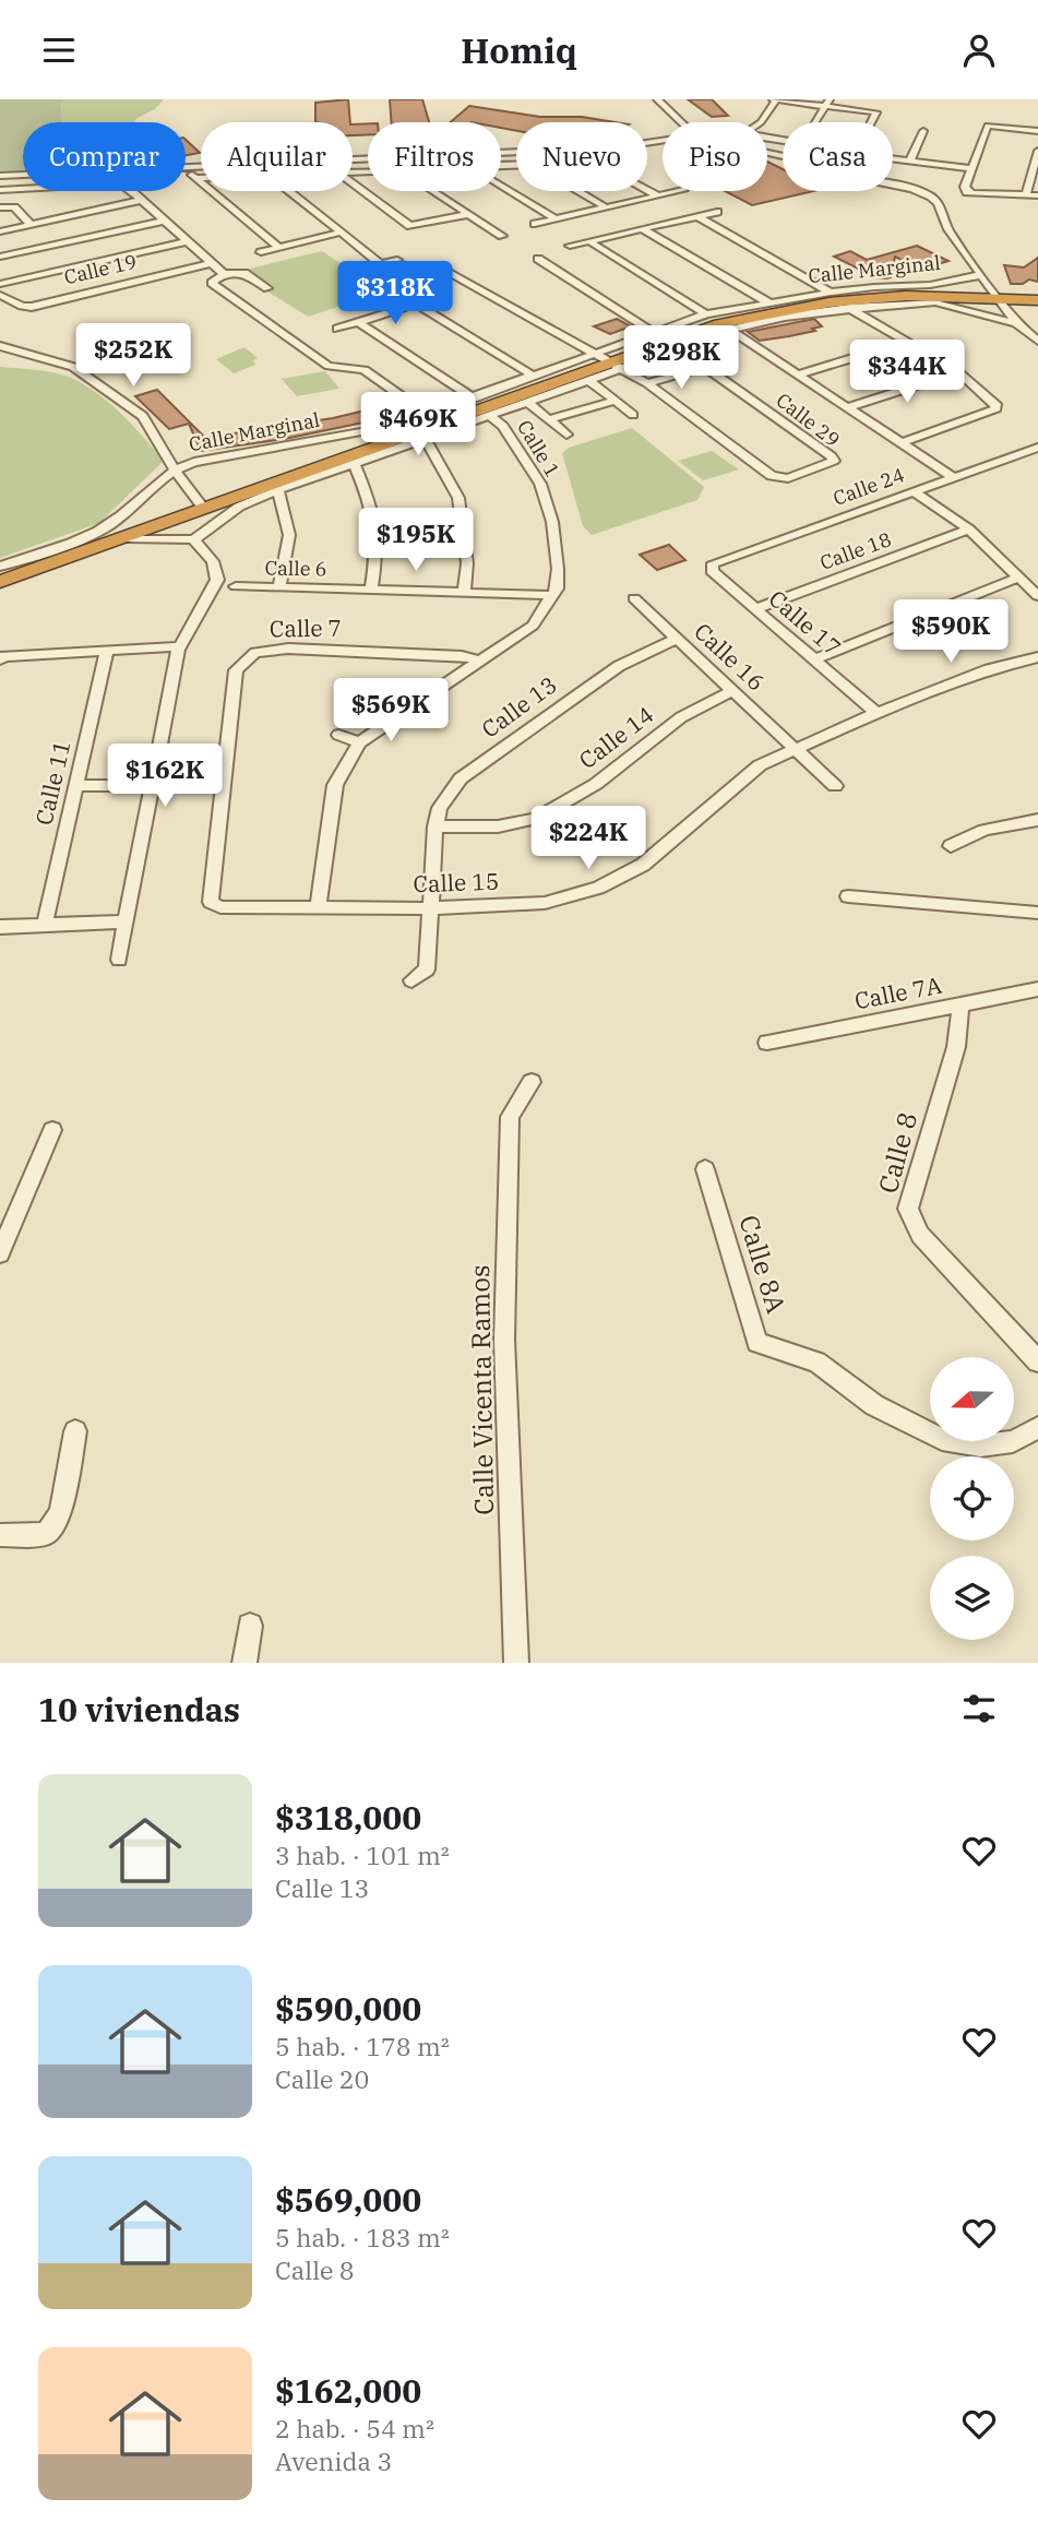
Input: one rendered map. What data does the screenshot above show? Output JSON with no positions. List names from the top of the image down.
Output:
{
  "streets": {
    "street": [
      "Calle 19",
      "Calle Marginal",
      "Calle 29",
      "Calle 1",
      "Calle 24",
      "Calle 18",
      "Calle 6",
      "Calle 17",
      "Calle 7",
      "Calle 16",
      "Calle 13",
      "Calle 14",
      "Calle 11",
      "Calle 15",
      "Calle 7A",
      "Calle 8",
      "Calle 8A",
      "Calle Vicenta Ramos"
    ]
  },
  "crossings": [
    ["Calle Marginal", "Calle 29"],
    ["Calle Marginal", "Calle 1"],
    ["Calle 1", "Calle 6"],
    ["Calle 24", "Calle 17"],
    ["Calle 18", "Calle 17"],
    ["Calle 17", "Calle 15"],
    ["Calle 7", "Calle 15"],
    ["Calle 16", "Calle 13"],
    ["Calle 16", "Calle 14"],
    ["Calle 16", "Calle 15"],
    ["Calle 13", "Calle 14"],
    ["Calle 13", "Calle 15"],
    ["Calle 7A", "Calle 8"]
  ],
  "north": "left",
  "page": {
    "header": "Homiq",
    "chip": [
      "Comprar",
      "Alquilar",
      "Filtros",
      "Nuevo",
      "Piso",
      "Casa"
    ],
    "price": [
      "$318K",
      "$252K",
      "$298K",
      "$344K",
      "$469K",
      "$195K",
      "$590K",
      "$569K",
      "$162K",
      "$224K"
    ],
    "heading": "10 viviendas",
    "list": [
      {
        "name": "$318,000",
        "note": "3 hab. · 101 m² · Calle 13"
      },
      {
        "name": "$590,000",
        "note": "5 hab. · 178 m² · Calle 20"
      },
      {
        "name": "$569,000",
        "note": "5 hab. · 183 m² · Calle 8"
      },
      {
        "name": "$162,000",
        "note": "2 hab. · 54 m² · Avenida 3"
      }
    ]
  }
}
